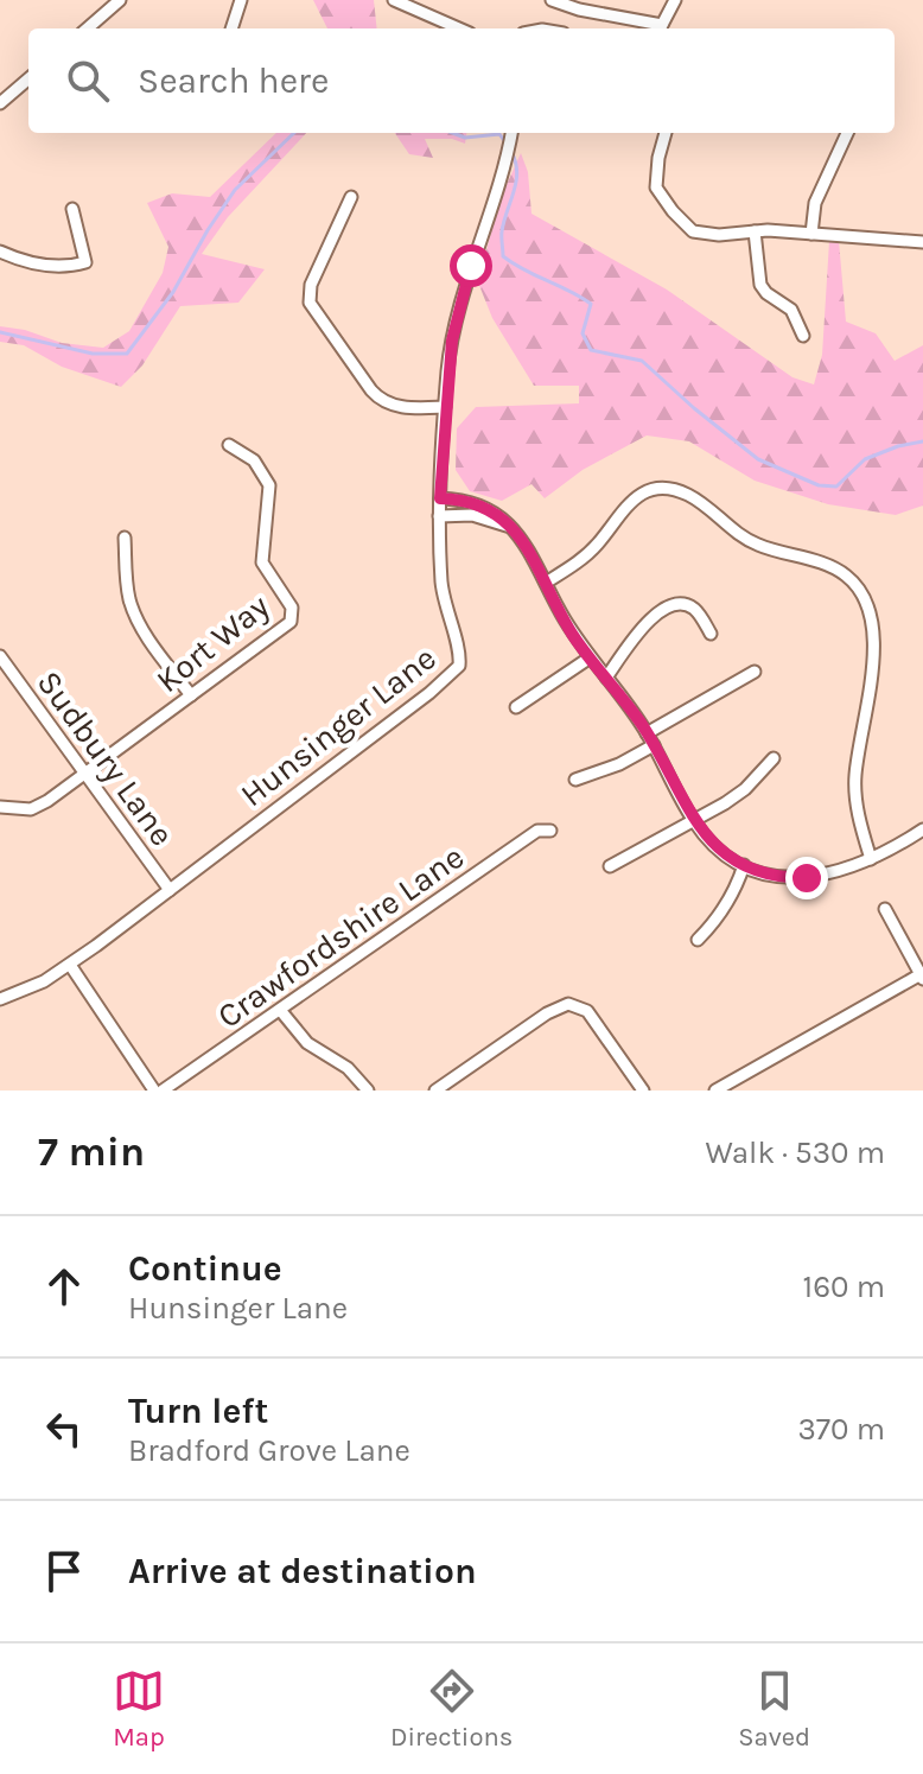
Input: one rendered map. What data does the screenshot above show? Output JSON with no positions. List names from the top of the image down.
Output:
{
  "streets": {
    "street": [
      "Kort Way",
      "Hunsinger Lane",
      "Sudbury Lane",
      "Crawfordshire Lane"
    ]
  },
  "crossings": [
    ["Kort Way", "Sudbury Lane"],
    ["Hunsinger Lane", "Sudbury Lane"]
  ],
  "page": {
    "search": "Search here",
    "heading": ["7 min", "Walk · 530 m"],
    "list": [
      ["Continue", "Hunsinger Lane", "160 m"],
      ["Turn left", "Bradford Grove Lane", "370 m"],
      "Arrive at destination"
    ],
    "nav": ["Map", "Directions", "Saved"]
  }
}
